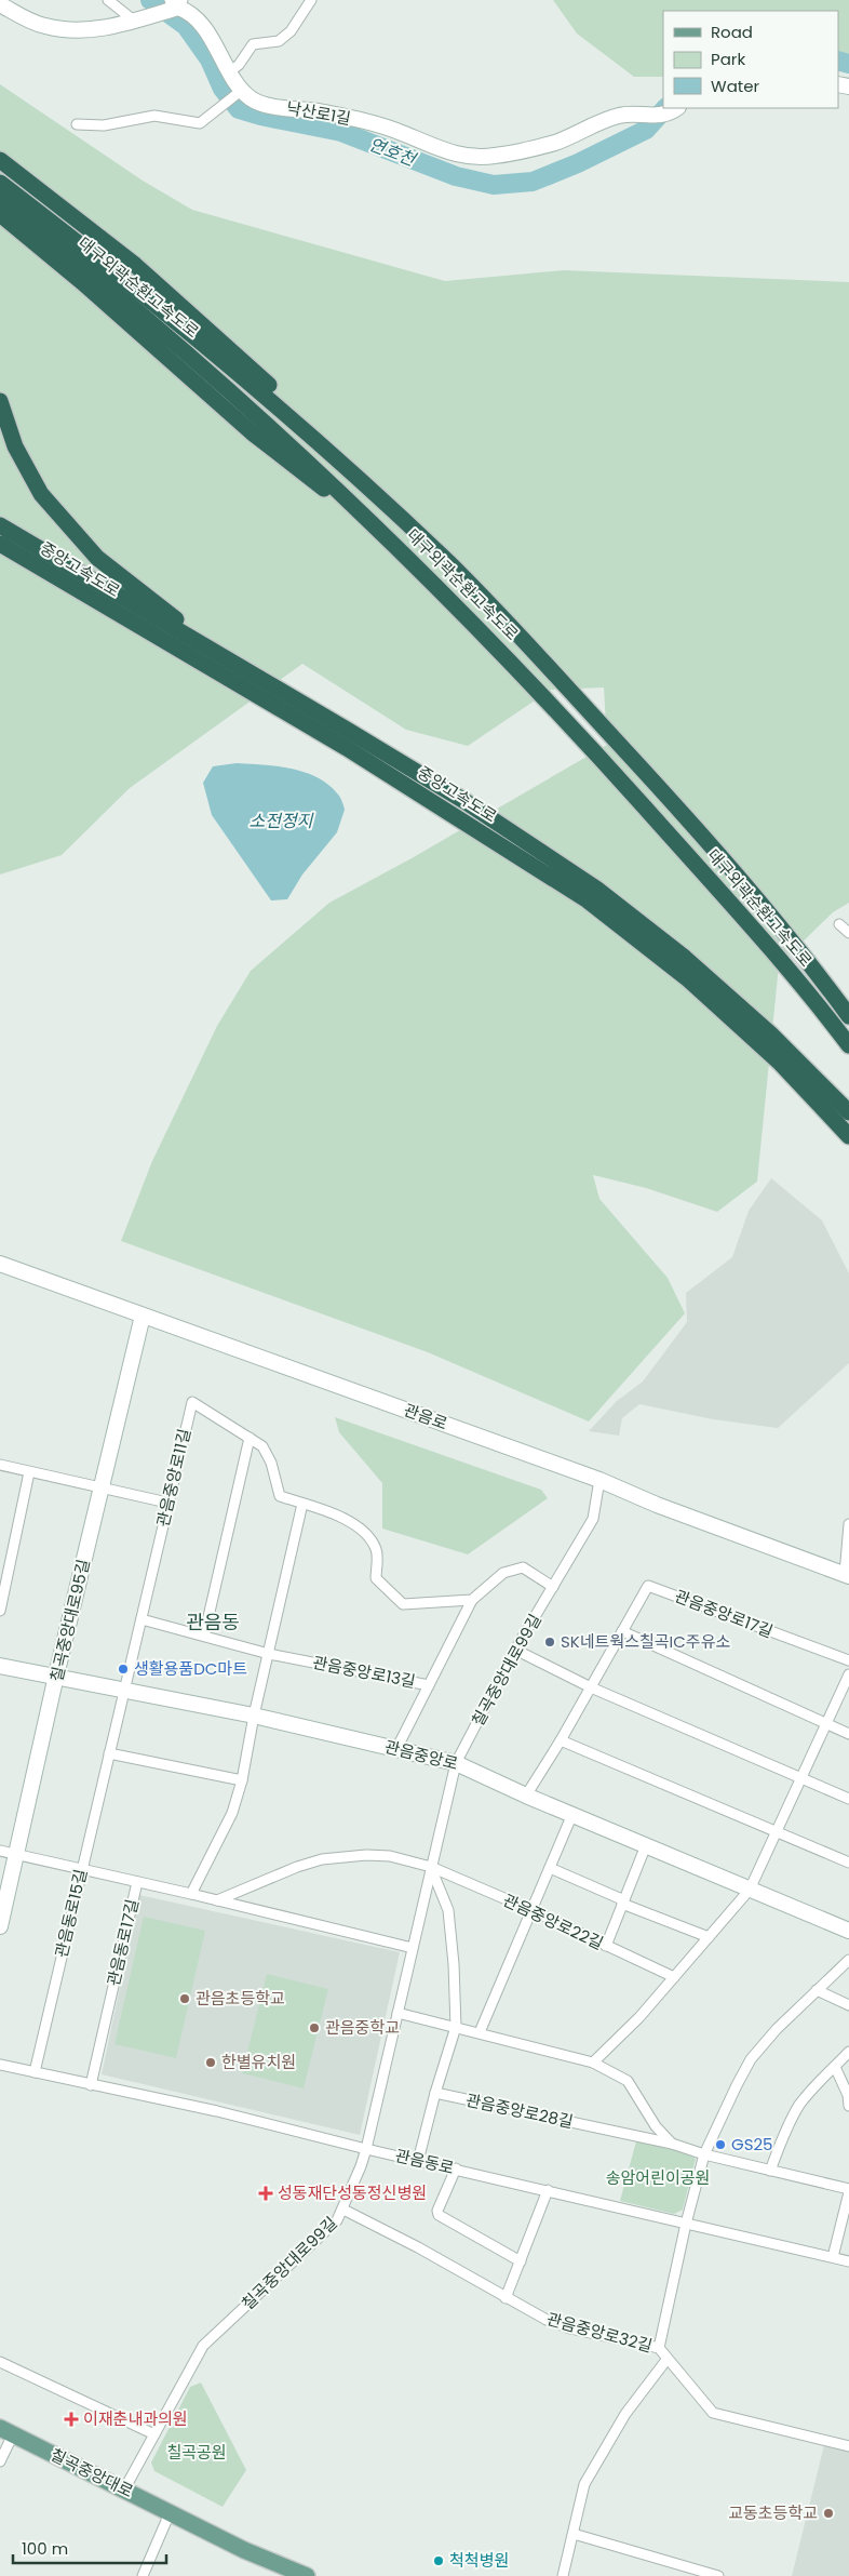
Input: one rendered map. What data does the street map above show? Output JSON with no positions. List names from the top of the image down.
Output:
{
  "streets": {
    "highway": ["대구외곽순환고속도로", "중앙고속도로"],
    "main road": [
      "낙산로1길",
      "관음로",
      "칠곡중앙대로95길",
      "관음중앙로",
      "칠곡중앙대로"
    ],
    "street": [
      "관음중앙로11길",
      "관음중앙로17길",
      "칠곡중앙대로99길",
      "관음중앙로13길",
      "관음동로15길",
      "관음중앙로22길",
      "관음동로17길",
      "관음중앙로28길",
      "관음동로",
      "관음중앙로32길"
    ]
  },
  "crossings": [
    ["관음로", "칠곡중앙대로95길"],
    ["관음로", "칠곡중앙대로99길"],
    ["관음중앙로11길", "관음중앙로13길"],
    ["관음중앙로11길", "관음중앙로"],
    ["관음중앙로11길", "관음동로15길"],
    ["관음중앙로17길", "관음중앙로"],
    ["칠곡중앙대로95길", "관음중앙로"],
    ["칠곡중앙대로99길", "관음중앙로"],
    ["칠곡중앙대로99길", "관음중앙로22길"],
    ["칠곡중앙대로99길", "관음중앙로28길"],
    ["칠곡중앙대로99길", "관음동로"],
    ["칠곡중앙대로99길", "관음중앙로32길"],
    ["칠곡중앙대로99길", "칠곡중앙대로"],
    ["관음중앙로", "관음동로15길"],
    ["관음동로15길", "관음동로"],
    ["관음동로17길", "관음동로"]
  ],
  "districts": ["관음동"],
  "water": ["연호천", "소전정지"],
  "parks": ["송암어린이공원", "칠곡공원"],
  "places": {
    "other": [
      "SK네트웍스칠곡IC주유소",
      "생활용품DC마트",
      "관음초등학교",
      "관음중학교",
      "한별유치원",
      "GS25",
      "교동초등학교",
      "척척병원"
    ],
    "health": ["성동재단성동정신병원", "이재춘내과의원"]
  },
  "legend": ["Road", "Park", "Water"],
  "scale_bar": "100 m"
}
